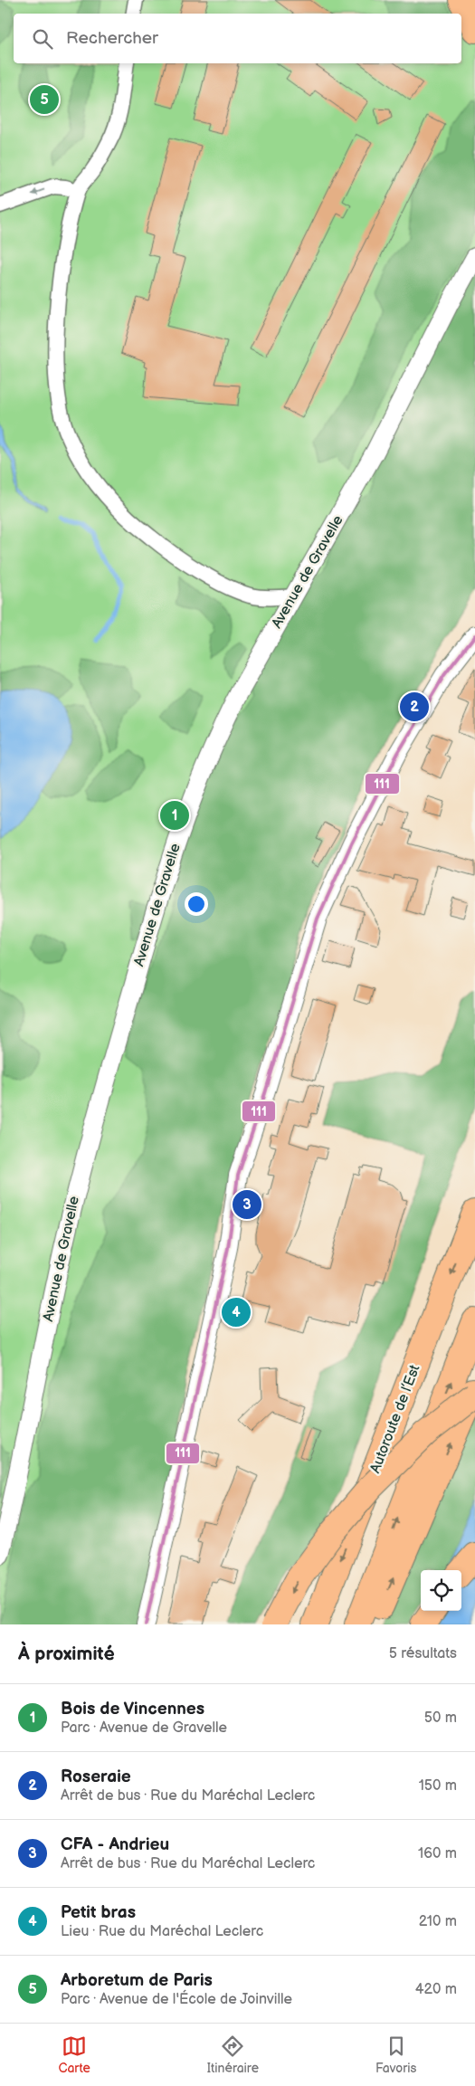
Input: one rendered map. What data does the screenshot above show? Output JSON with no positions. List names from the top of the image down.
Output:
{
  "streets": {
    "highway": ["Autoroute de l’Est"],
    "street": ["Avenue de Gravelle"]
  },
  "lines": ["transit line 111"],
  "page": {
    "search": "Rechercher",
    "pins": [
      "5",
      "2",
      "1",
      "3",
      "4"
    ],
    "heading": ["À proximité", "5 résultats"],
    "list": [
      {
        "mark": "1",
        "name": "Bois de Vincennes",
        "note": "Parc · Avenue de Gravelle",
        "value": "50 m"
      },
      {
        "mark": "2",
        "name": "Roseraie",
        "note": "Arrêt de bus · Rue du Maréchal Leclerc",
        "value": "150 m"
      },
      {
        "mark": "3",
        "name": "CFA - Andrieu",
        "note": "Arrêt de bus · Rue du Maréchal Leclerc",
        "value": "160 m"
      },
      {
        "mark": "4",
        "name": "Petit bras",
        "note": "Lieu · Rue du Maréchal Leclerc",
        "value": "210 m"
      },
      {
        "mark": "5",
        "name": "Arboretum de Paris",
        "note": "Parc · Avenue de l'École de Joinville",
        "value": "420 m"
      }
    ],
    "nav": ["Carte", "Itinéraire", "Favoris"]
  }
}
